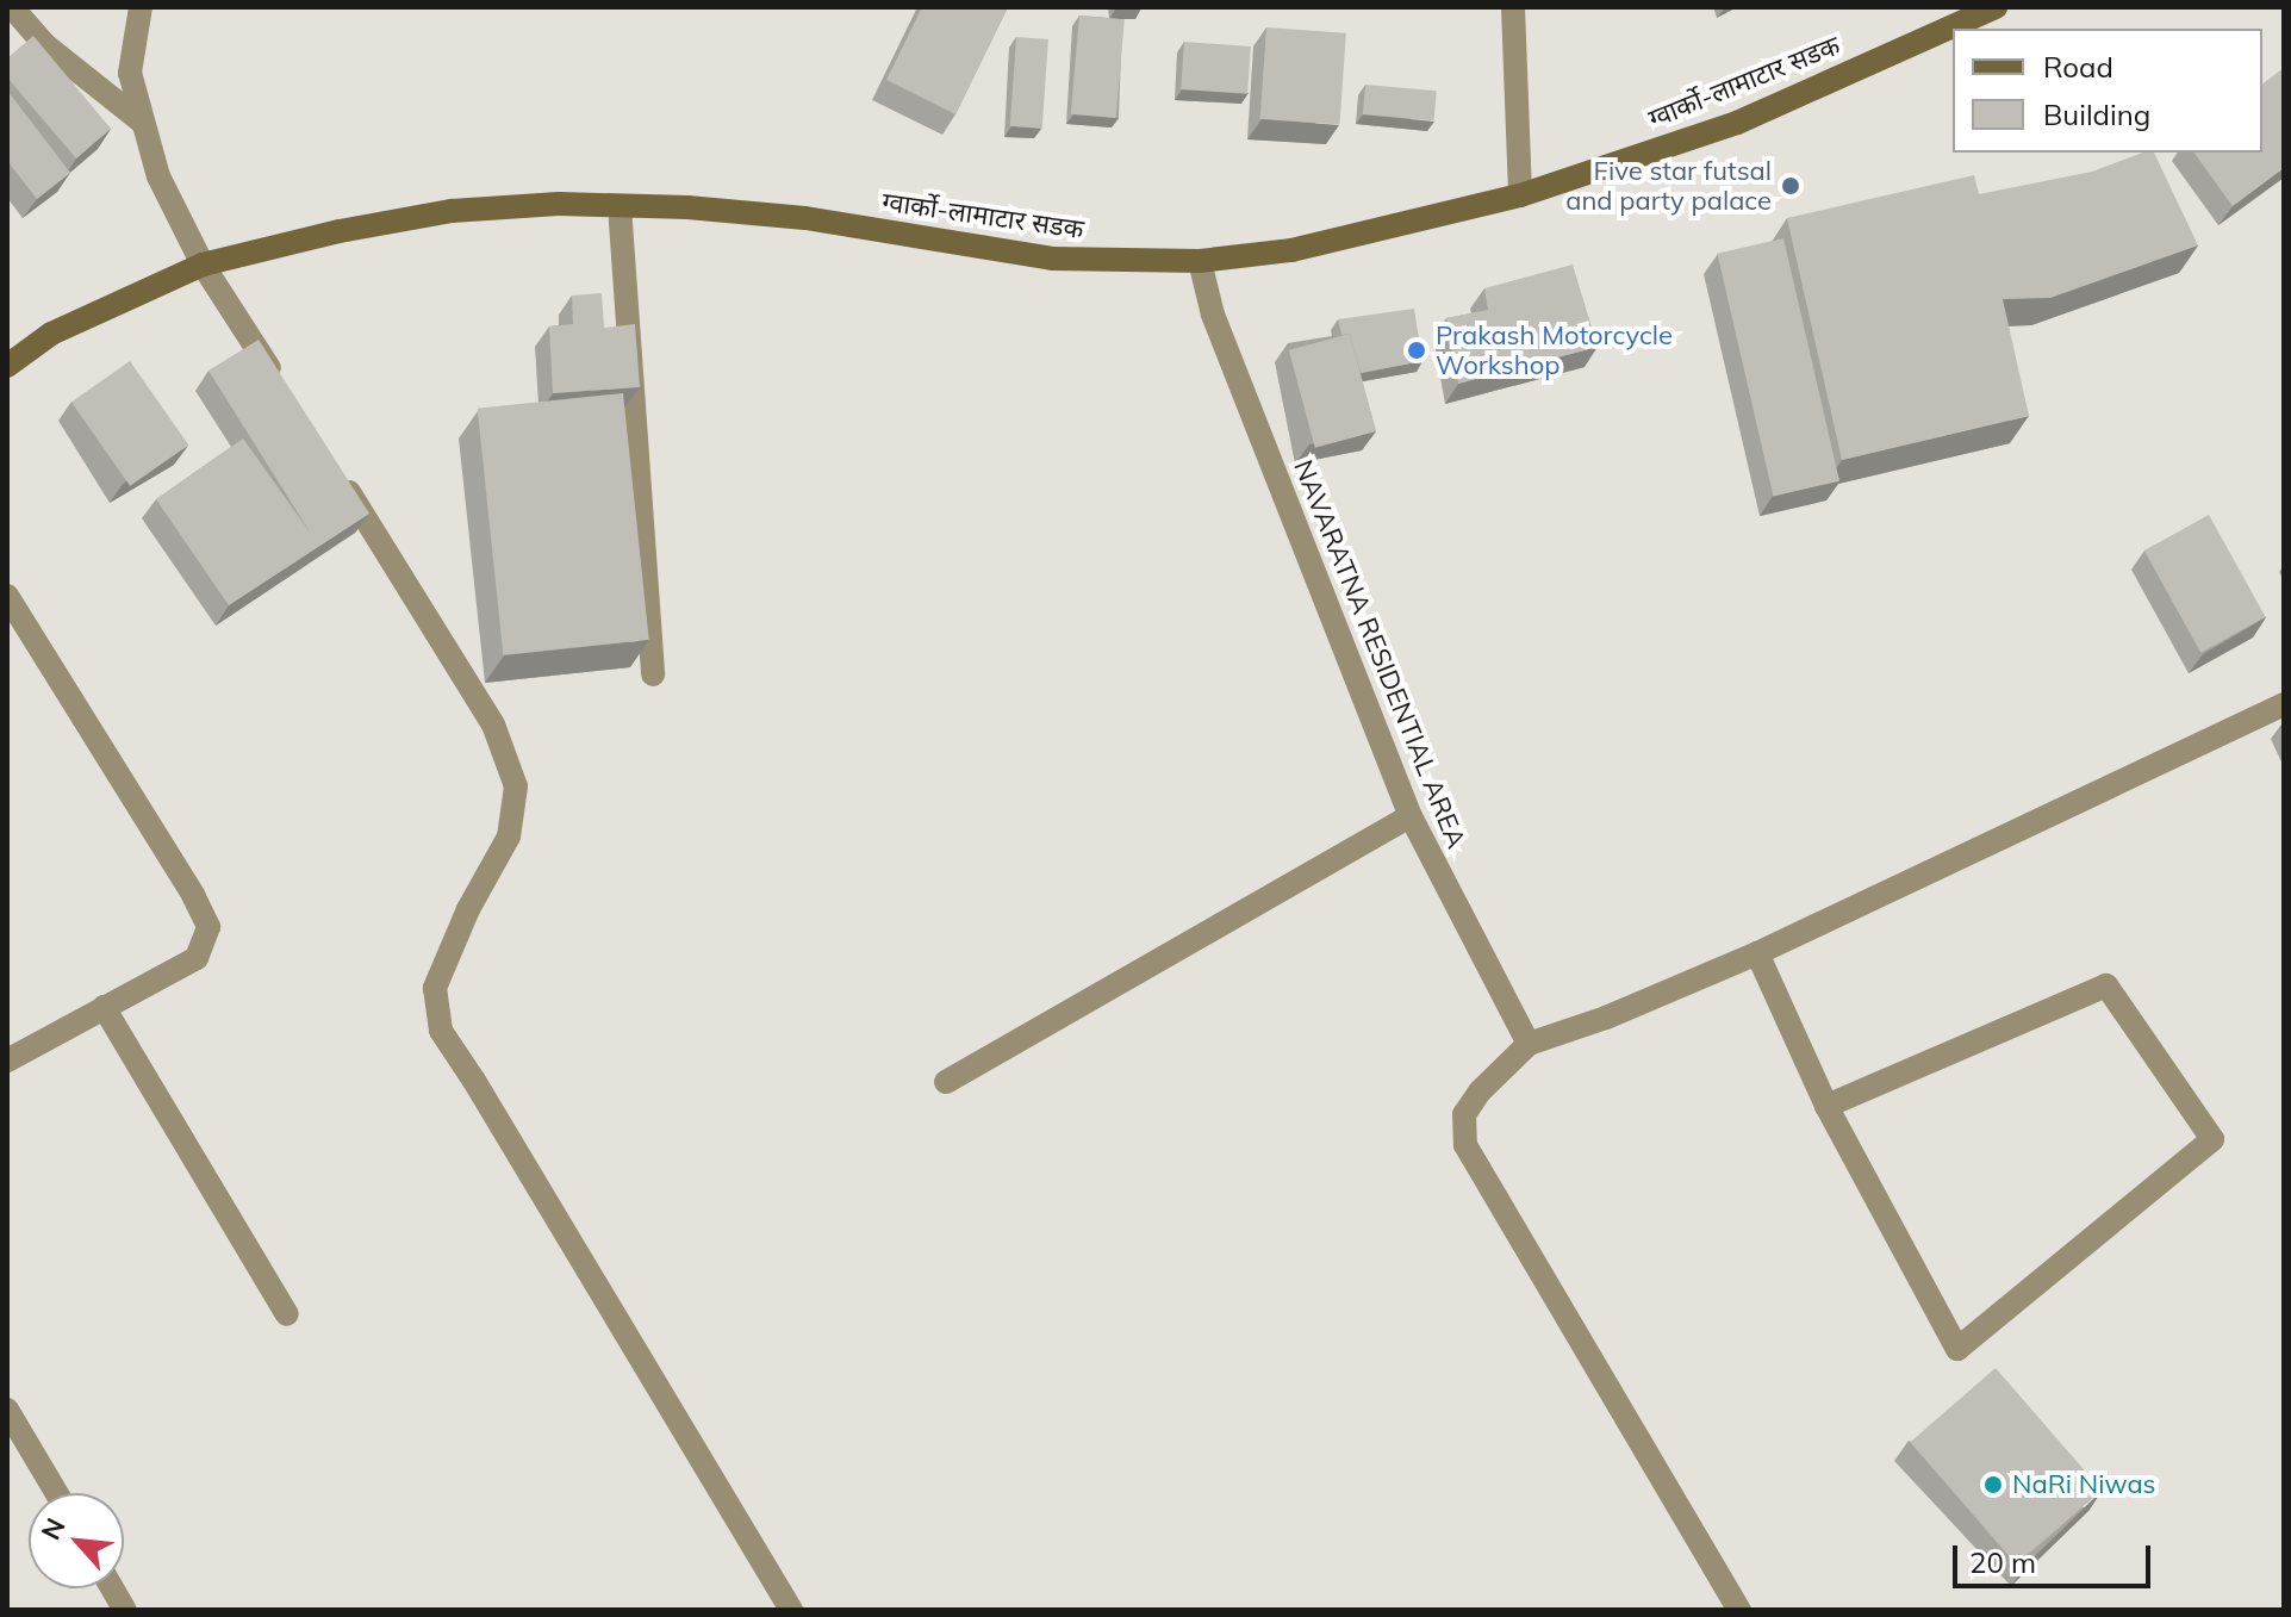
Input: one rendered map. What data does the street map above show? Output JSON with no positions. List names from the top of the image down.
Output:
{
  "streets": {
    "main road": ["ग्वार्को-लामाटार सडक"],
    "street": ["NAVARATNA RESIDENTIAL AREA"]
  },
  "crossings": [
    ["ग्वार्को-लामाटार सडक", "NAVARATNA RESIDENTIAL AREA"]
  ],
  "places": ["Five star futsal and party palace", "Prakash Motorcycle Workshop", "NaRi Niwas"],
  "legend": ["Road", "Building"],
  "scale_bar": "20 m",
  "north": "top left"
}
